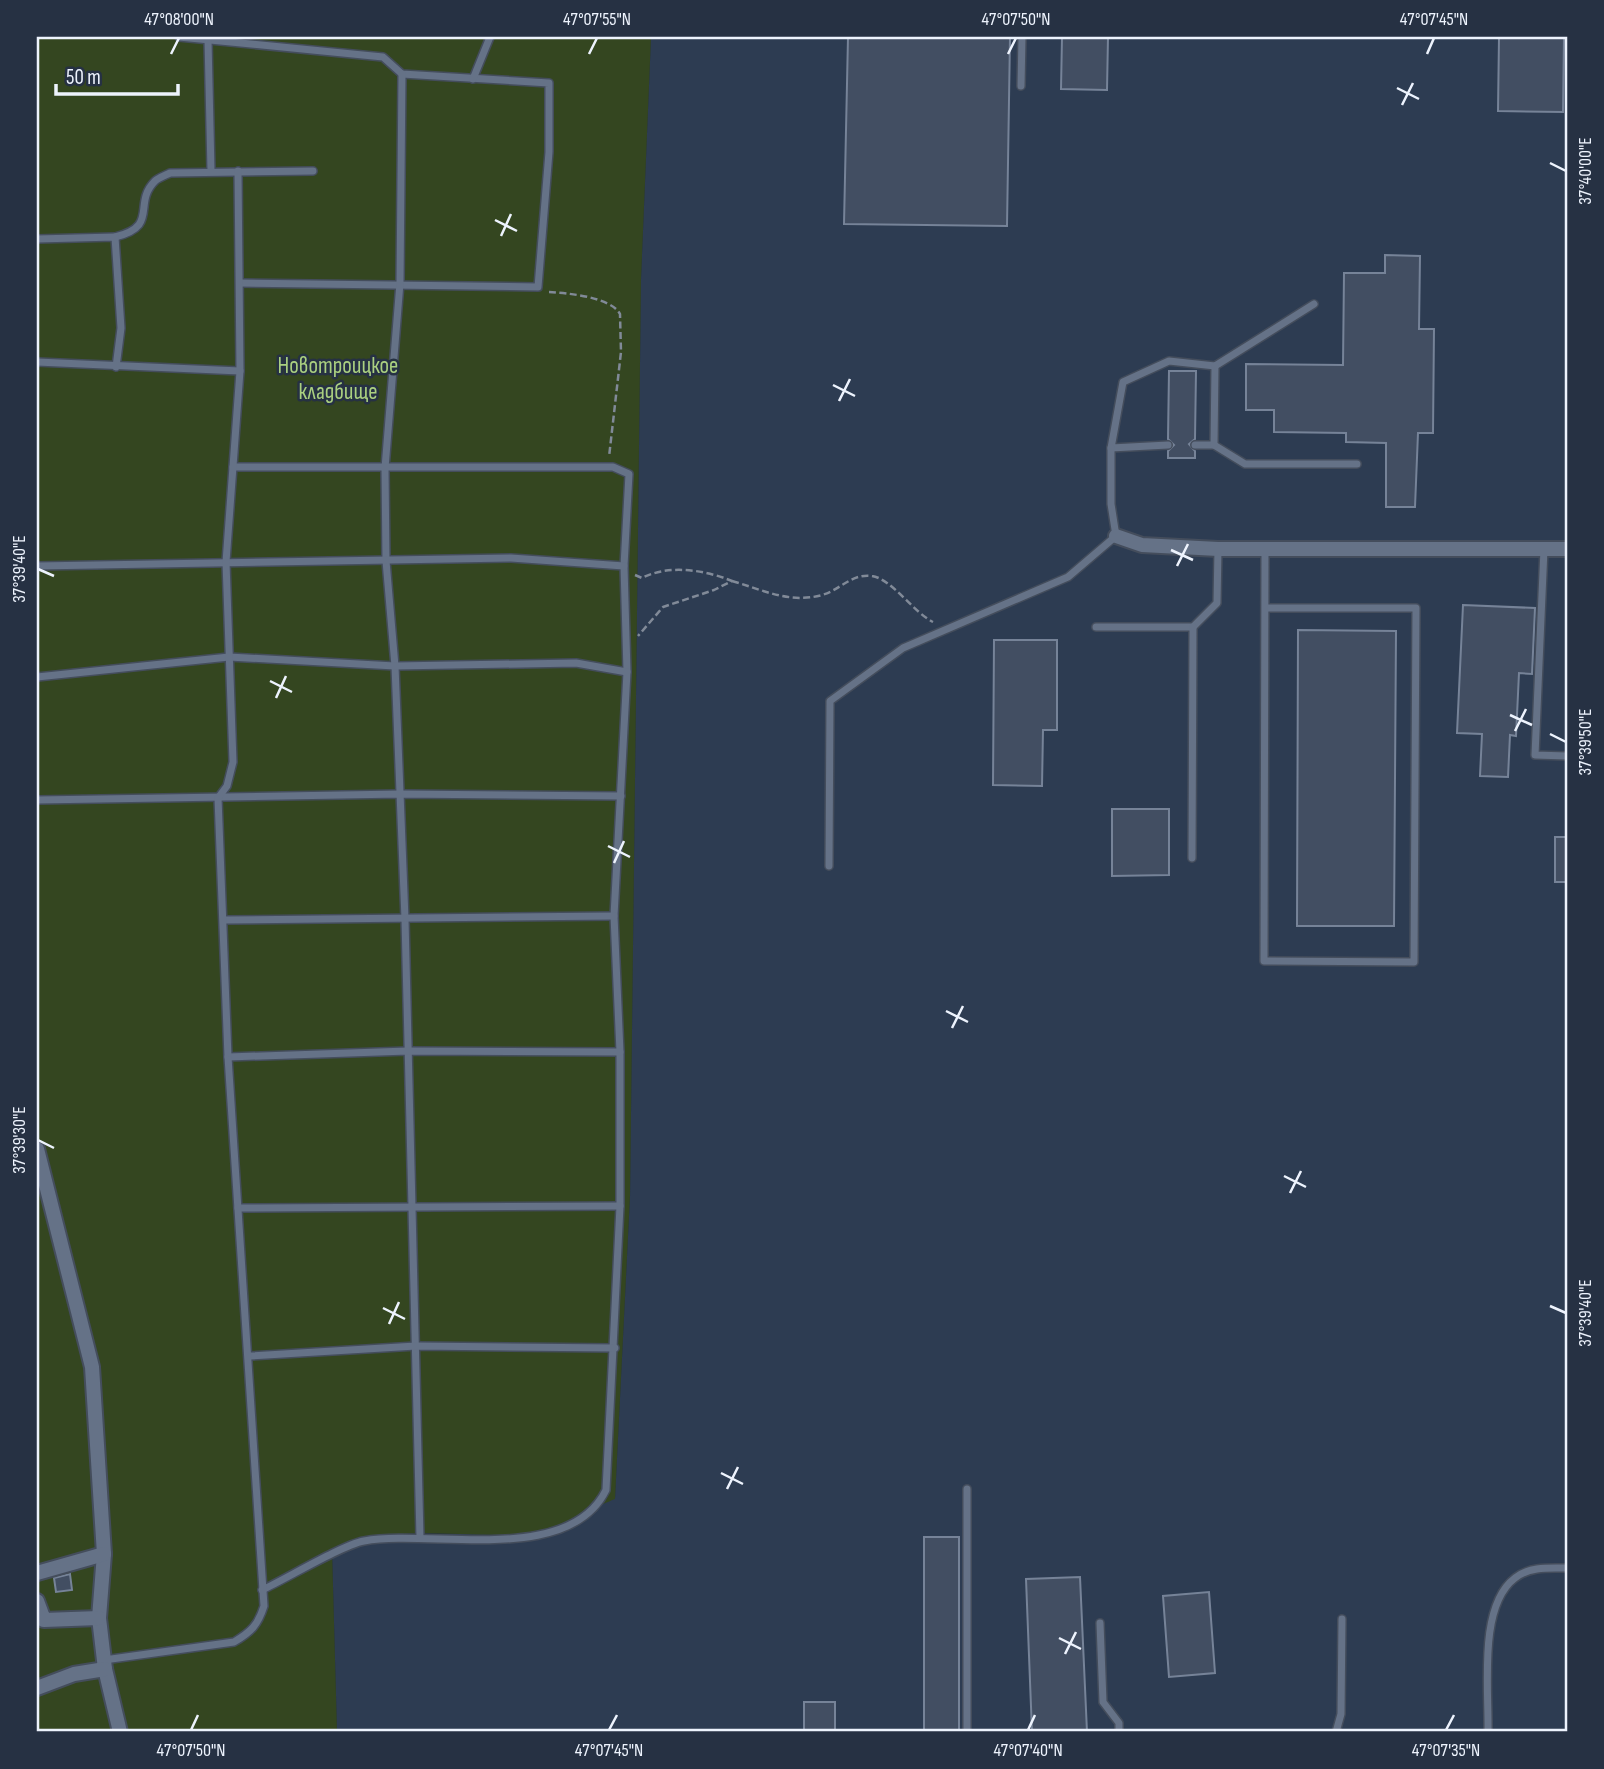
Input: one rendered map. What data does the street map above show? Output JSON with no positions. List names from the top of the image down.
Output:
{
  "parks": ["Новотроицкое кладбище"],
  "scale_bar": "50 m",
  "coordinates": [
    "47°08'00\"N",
    "47°07'55\"N",
    "47°07'50\"N",
    "47°07'45\"N",
    "37°40'00\"E",
    "37°39'40\"E",
    "37°39'50\"E",
    "37°39'30\"E",
    "47°07'40\"N",
    "47°07'35\"N"
  ]
}
